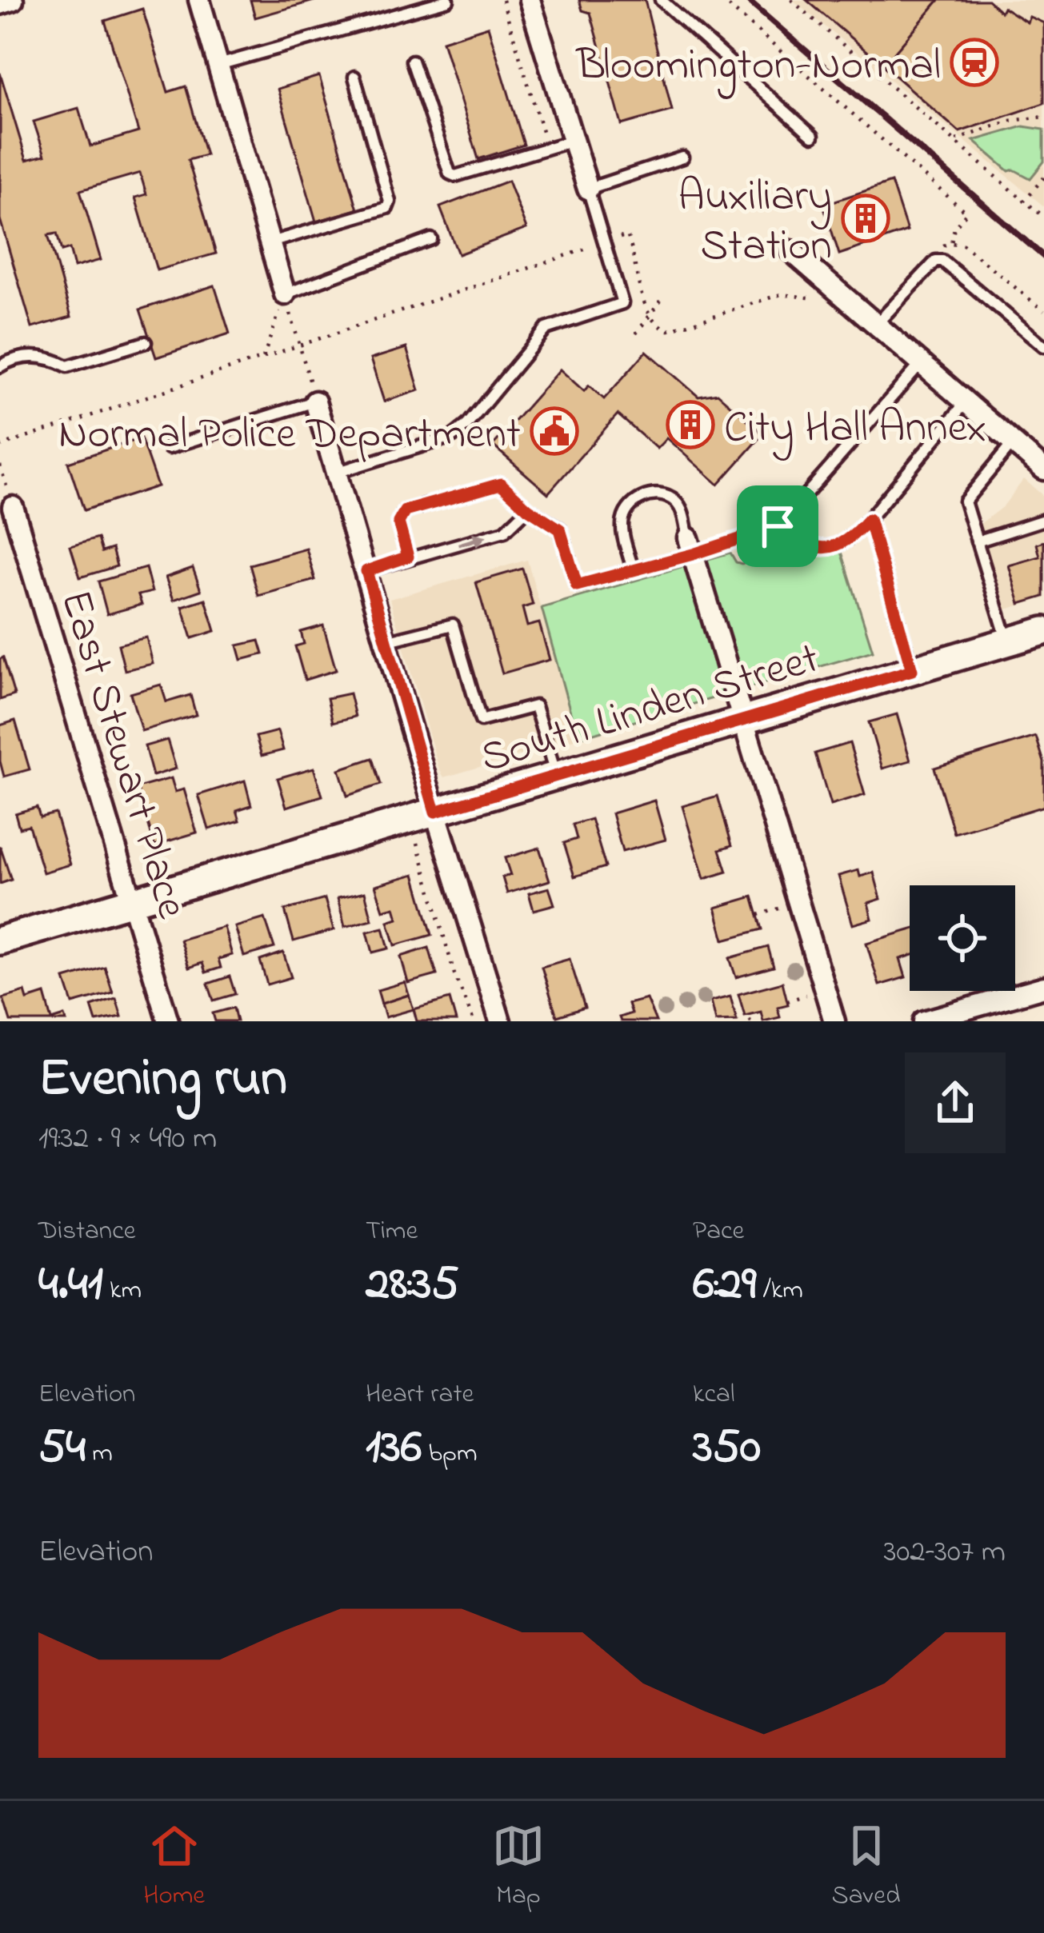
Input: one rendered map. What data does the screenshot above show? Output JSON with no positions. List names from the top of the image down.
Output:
{
  "streets": {
    "main road": ["South Linden Street"],
    "street": ["East Stewart Place"]
  },
  "crossings": [
    ["South Linden Street", "East Stewart Place"]
  ],
  "places": {
    "station": ["Bloomington-Normal"],
    "building": ["Auxiliary Station", "City Hall Annex"],
    "public building": ["Normal Police Department"]
  },
  "page": {
    "heading": ["Evening run", "19:32 · 9 × 490 m"],
    "stats": [
      ["Distance", "4.41 km"],
      ["Time", "28:35"],
      ["Pace", "6:29 /km"],
      ["Elevation", "54 m"],
      ["Heart rate", "136 bpm"],
      ["kcal", "350"]
    ],
    "chart": ["Elevation", "302–307 m"],
    "tabs": ["Home", "Map", "Saved"]
  }
}
